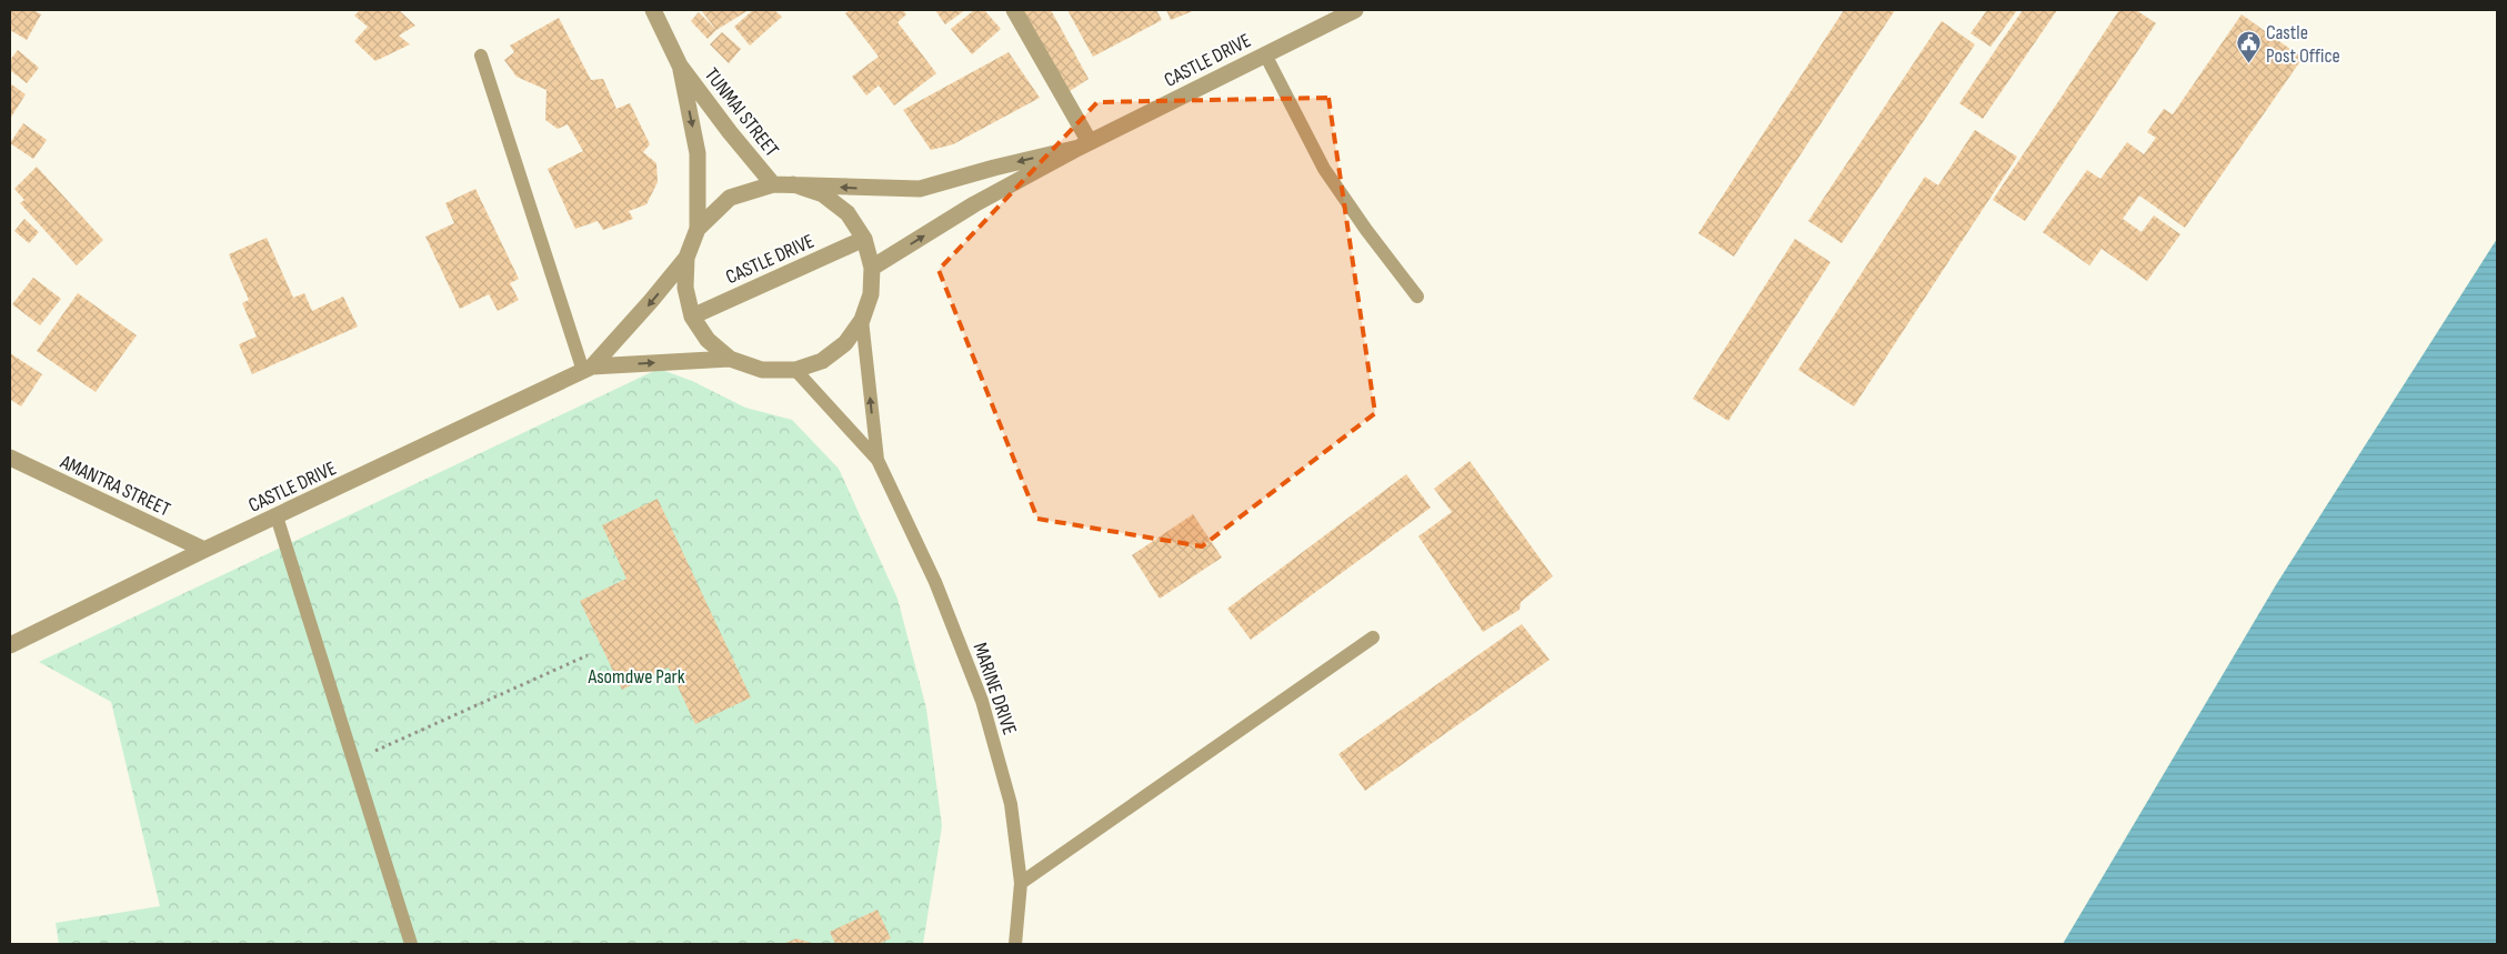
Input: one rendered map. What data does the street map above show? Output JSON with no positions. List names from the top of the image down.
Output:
{
  "streets": {
    "street": ["CASTLE DRIVE", "TUNMAI STREET", "AMANTRA STREET"],
    "lane": ["MARINE DRIVE"]
  },
  "crossings": [
    ["CASTLE DRIVE", "TUNMAI STREET"],
    ["CASTLE DRIVE", "AMANTRA STREET"]
  ],
  "one_way": ["TUNMAI STREET"],
  "parks": ["Asomdwe Park"],
  "places": {
    "public building": ["Castle Post Office"]
  }
}
